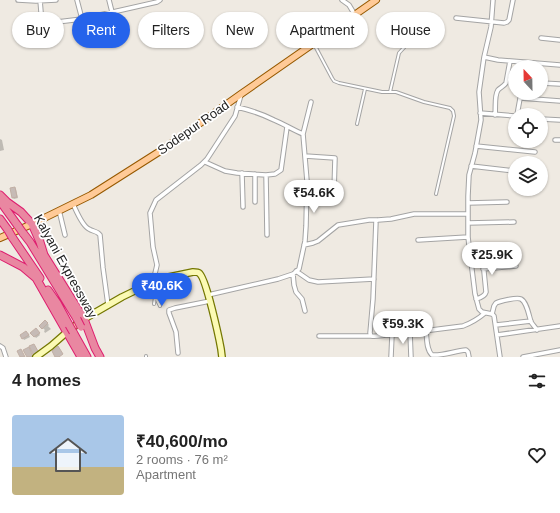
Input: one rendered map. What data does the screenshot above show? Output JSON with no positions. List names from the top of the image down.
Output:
{
  "streets": {
    "highway": ["Kalyani Expressway"],
    "main road": ["Sodepur Road"]
  },
  "crossings": [
    ["Sodepur Road", "Kalyani Expressway"]
  ],
  "north": "top",
  "page": {
    "chip": [
      "Buy",
      "Rent",
      "Filters",
      "New",
      "Apartment",
      "House"
    ],
    "price": [
      "₹54.6K",
      "₹25.9K",
      "₹40.6K",
      "₹59.3K"
    ],
    "heading": "4 homes",
    "list": [
      {
        "name": "₹40,600/mo",
        "note": "2 rooms · 76 m² · Apartment"
      }
    ]
  }
}
